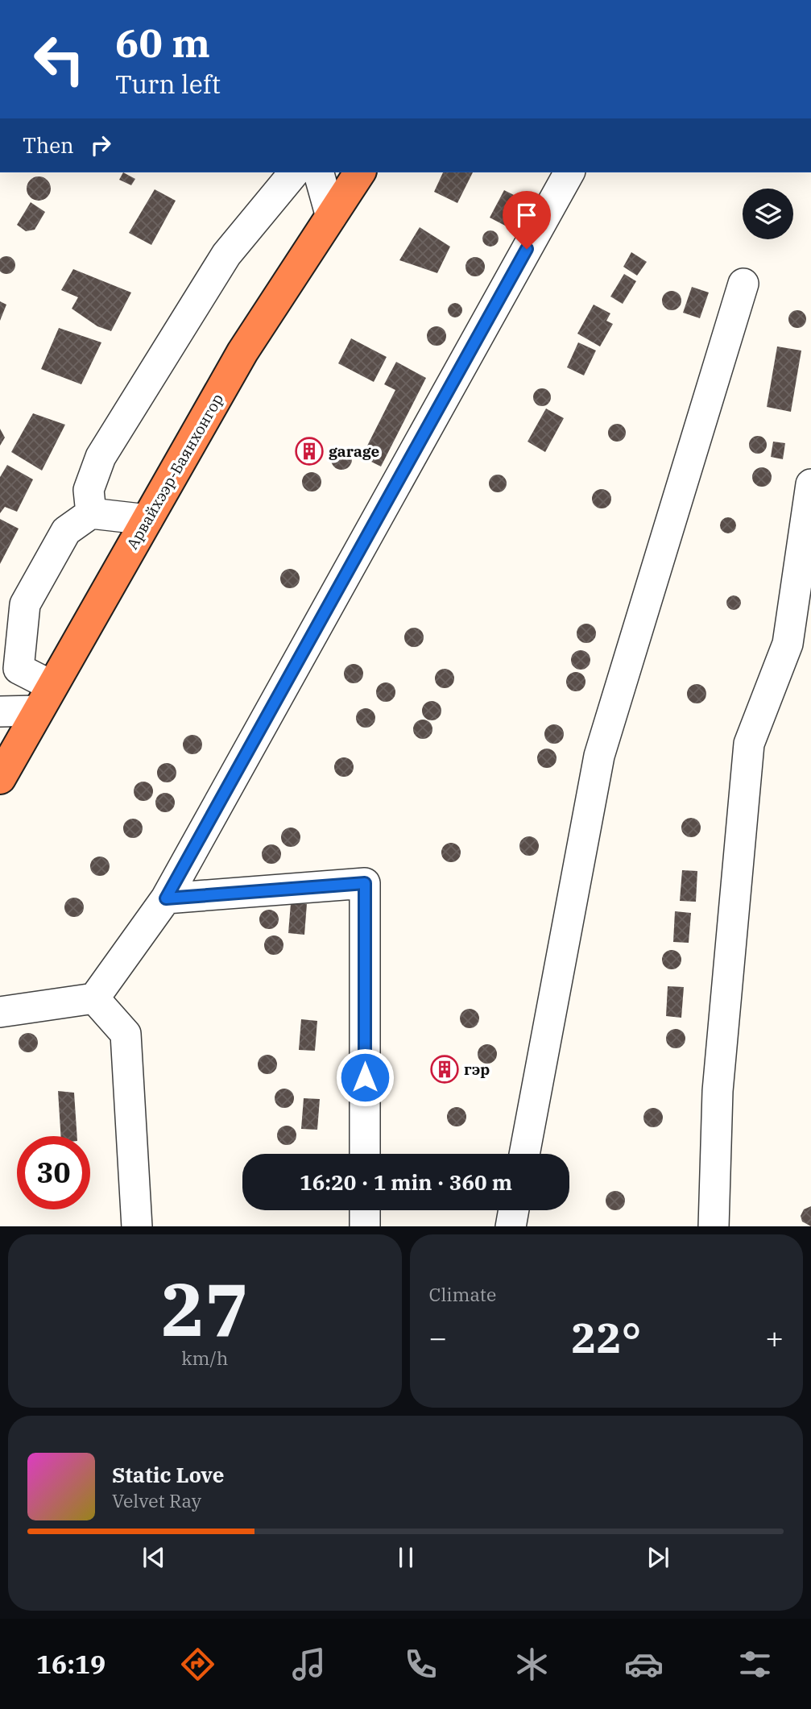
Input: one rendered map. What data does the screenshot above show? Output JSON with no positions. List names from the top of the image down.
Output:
{
  "streets": {
    "highway": ["Арвайхээр-Баянхонгор"]
  },
  "places": {
    "building": ["garage", "гэр"]
  },
  "page": {
    "turn": ["60 m", "Turn left"],
    "then": "Then",
    "limit": "30",
    "trip": "16:20 · 1 min · 360 m",
    "tile": [
      ["27", "km/h"],
      "Climate"
    ],
    "heat": ["−", "22°", "+"],
    "song": ["Static Love", "Velvet Ray"],
    "tabs": "16:19"
  }
}
